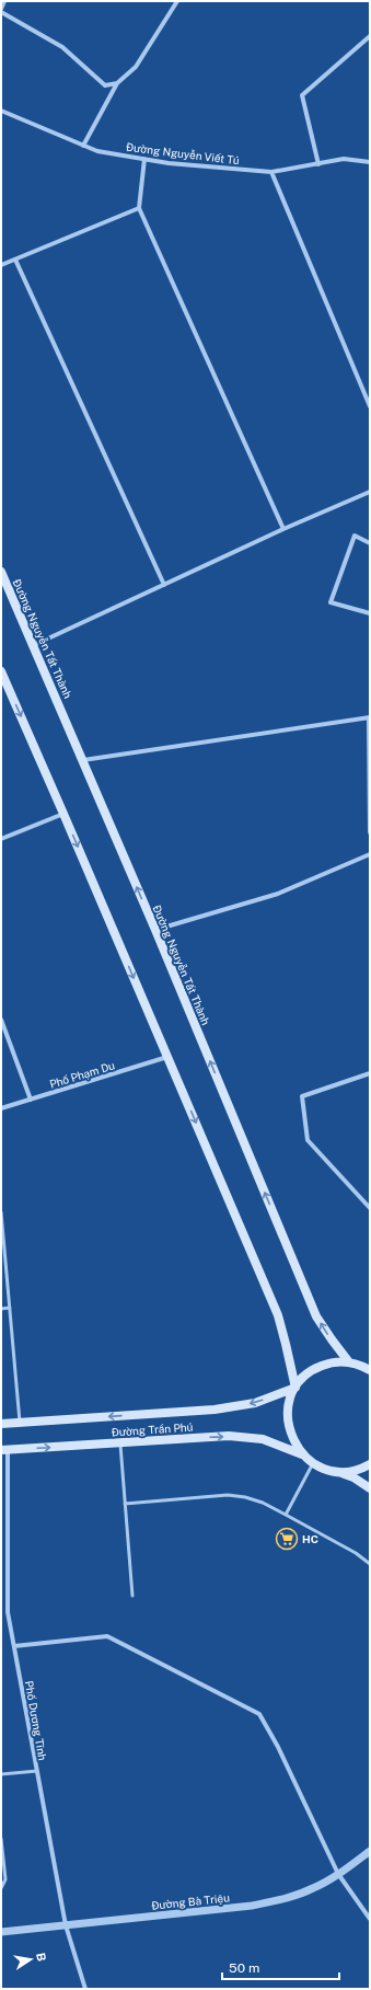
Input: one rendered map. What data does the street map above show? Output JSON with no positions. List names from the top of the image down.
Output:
{
  "streets": {
    "main road": ["Đường Nguyễn Tất Thành", "Đường Trần Phú"],
    "street": [
      "Đường Nguyễn Viết Tú",
      "Phố Phạm Du",
      "Phố Dương Tĩnh",
      "Đường Bà Triệu"
    ]
  },
  "crossings": [
    ["Đường Trần Phú", "Phố Dương Tĩnh"],
    ["Phố Dương Tĩnh", "Đường Bà Triệu"]
  ],
  "places": {
    "supermarket": ["HC"]
  },
  "scale_bar": "50 m",
  "north": "right"
}
